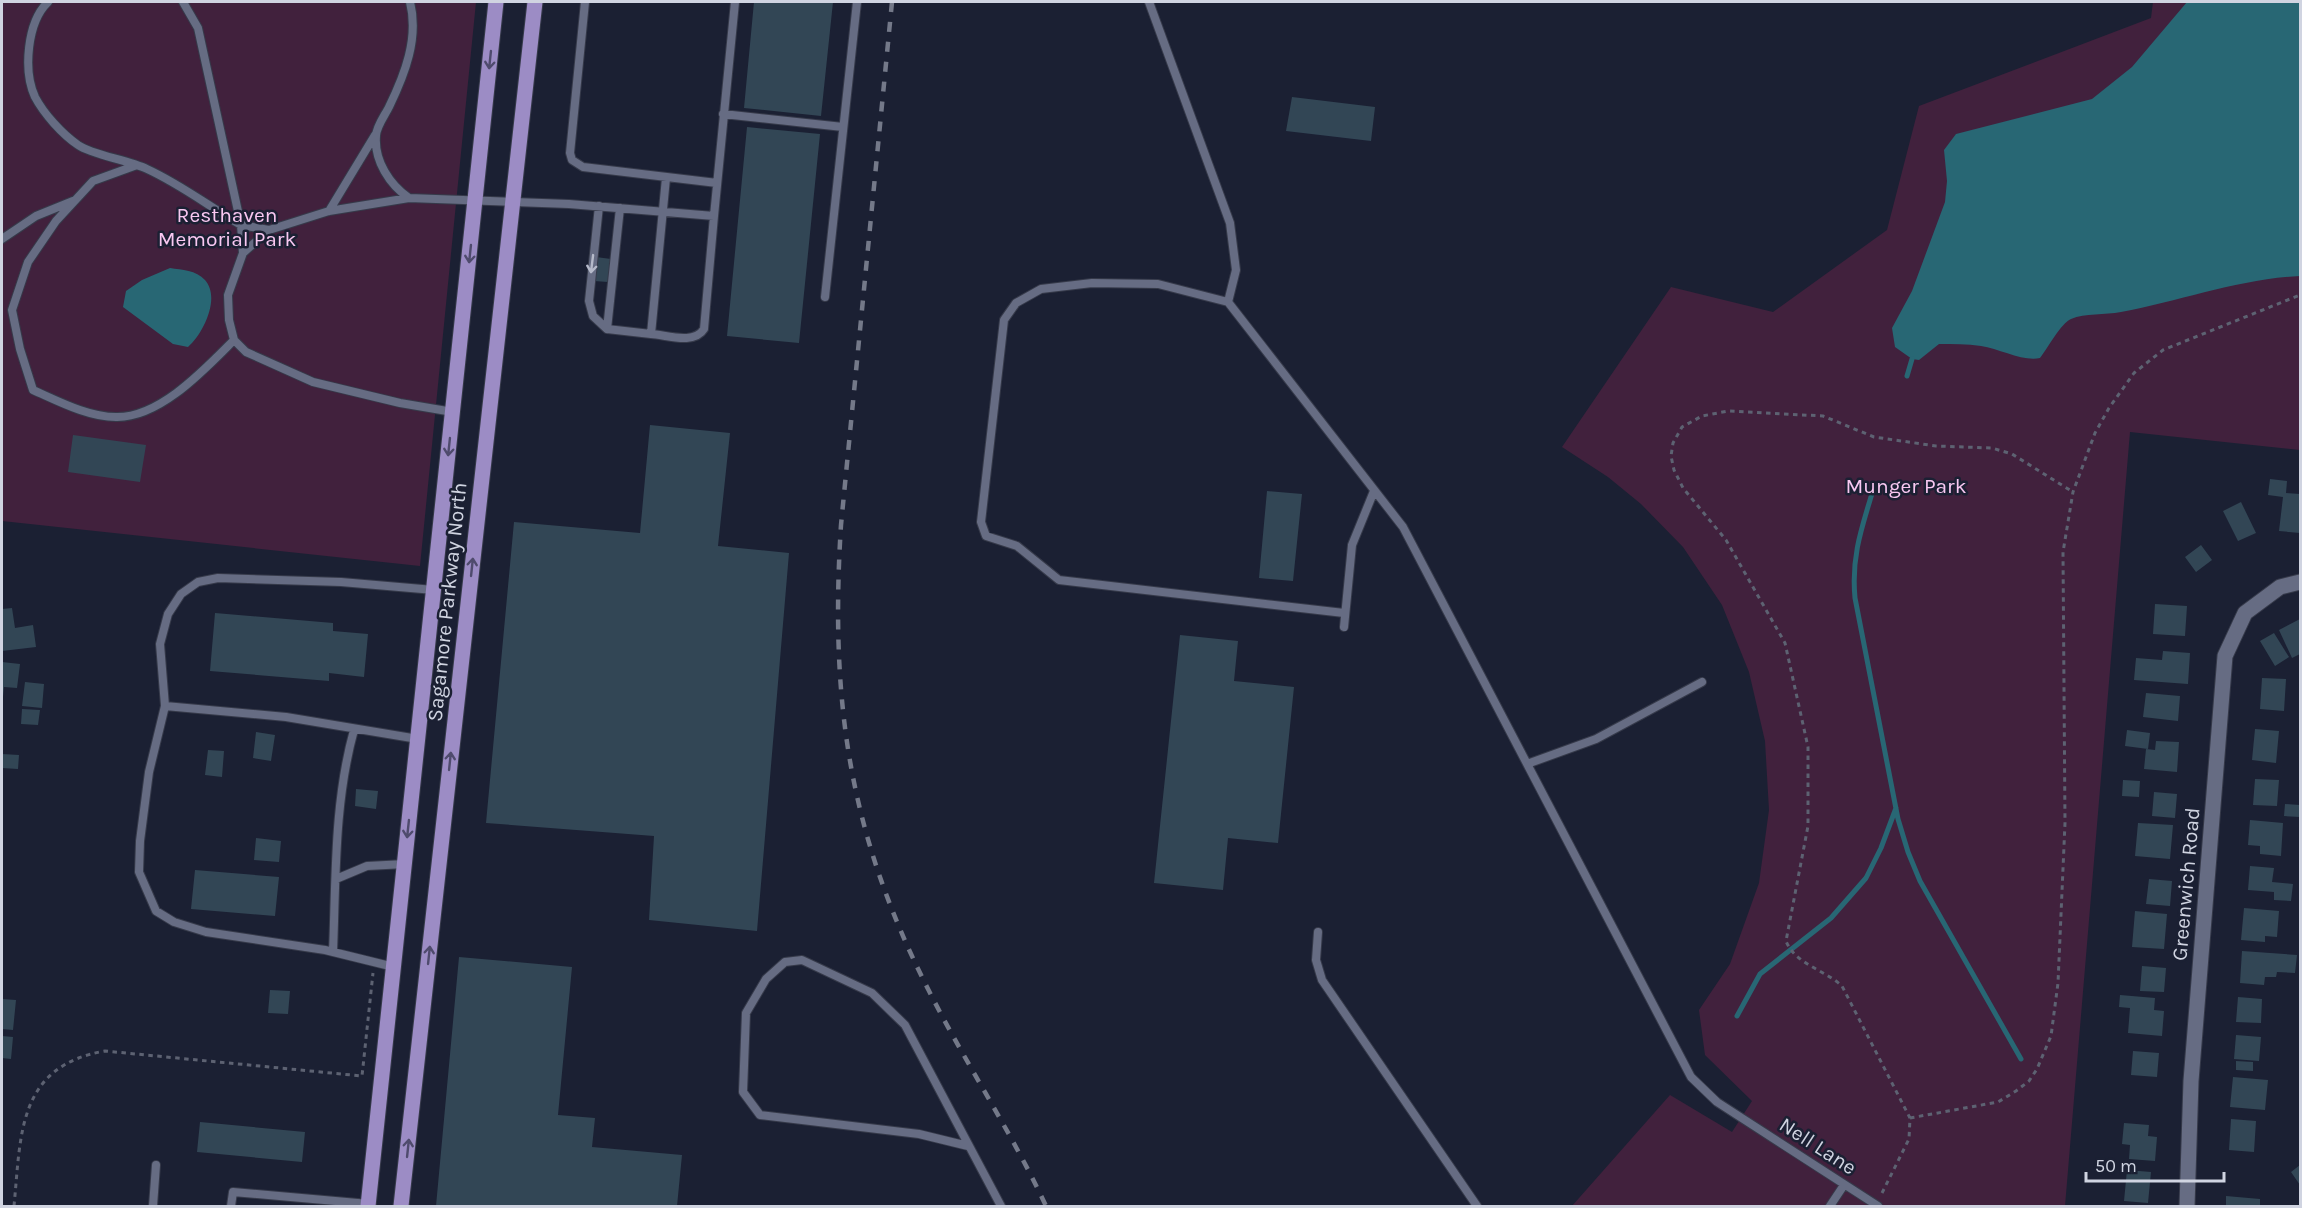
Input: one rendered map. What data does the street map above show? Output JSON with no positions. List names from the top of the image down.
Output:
{
  "streets": {
    "main road": ["Sagamore Parkway North"],
    "street": ["Greenwich Road"],
    "lane": ["Nell Lane"]
  },
  "parks": ["Resthaven Memorial Park", "Munger Park"],
  "scale_bar": "50 m"
}
